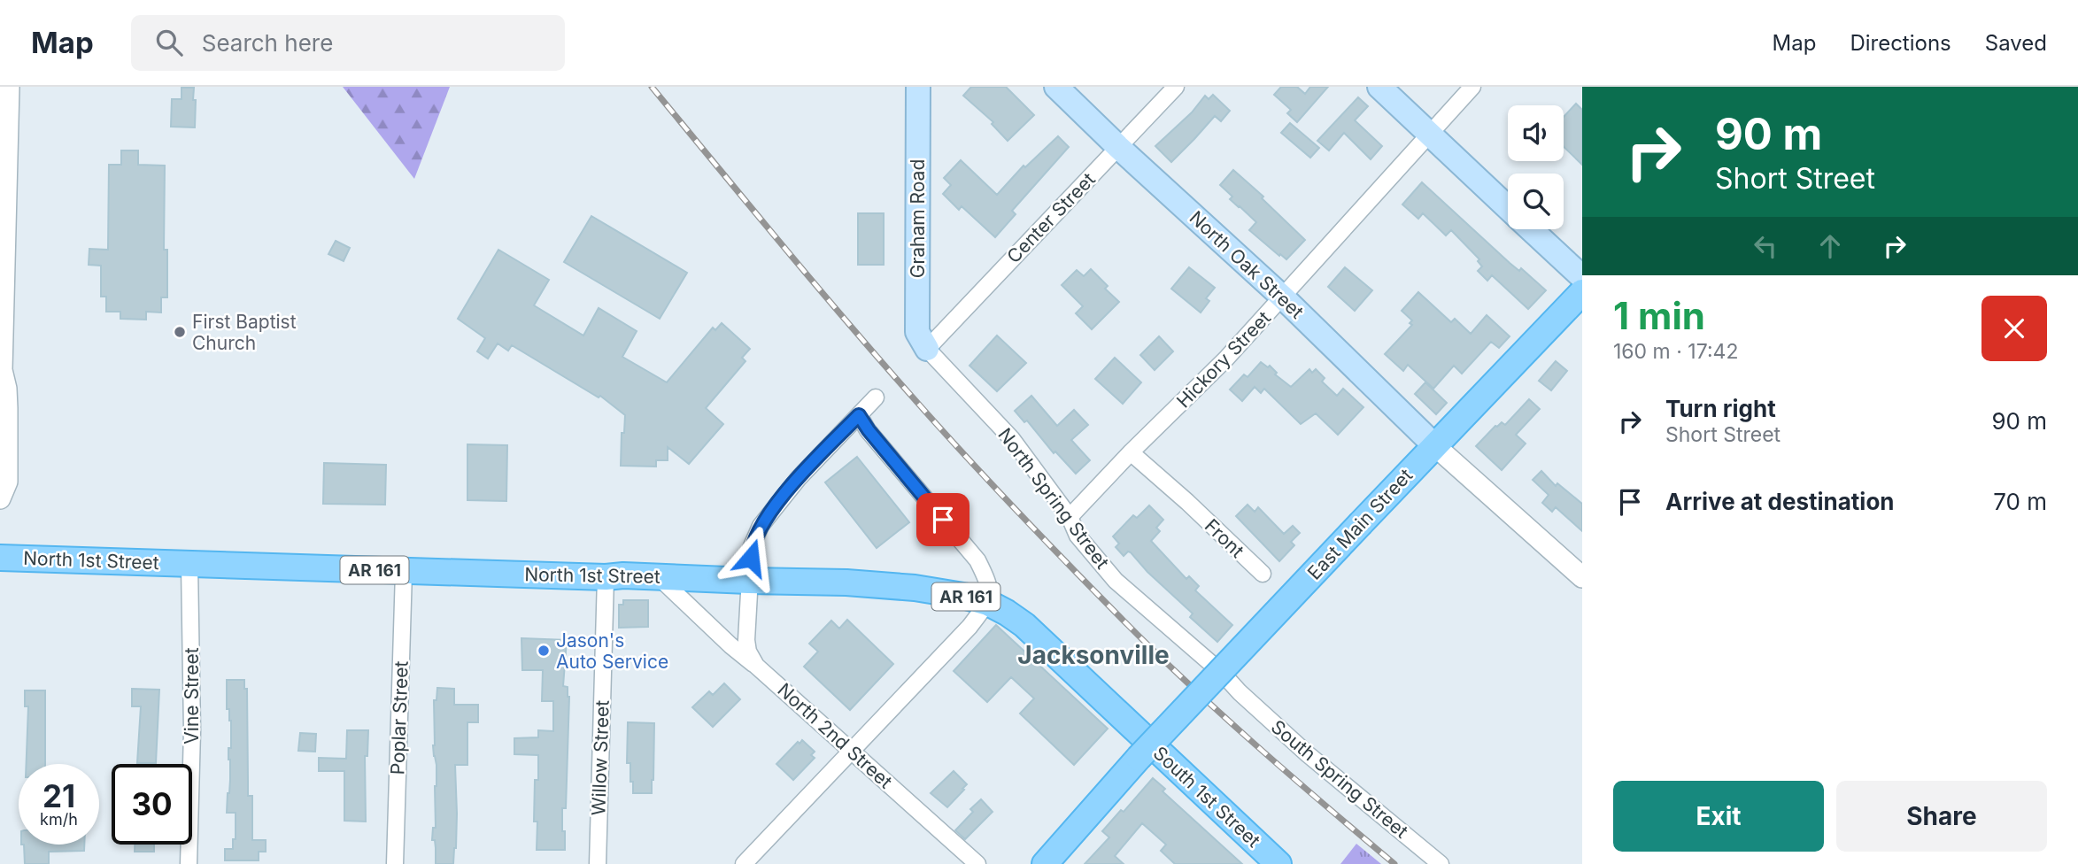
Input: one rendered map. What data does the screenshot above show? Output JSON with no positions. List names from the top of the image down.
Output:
{
  "streets": {
    "main road": [
      "Graham Road",
      "North Oak Street",
      "East Main Street",
      "North 1st Street",
      "AR 161",
      "South 1st Street"
    ],
    "street": [
      "Center Street",
      "Hickory Street",
      "North Spring Street",
      "Front",
      "Vine Street",
      "Poplar Street",
      "North 2nd Street",
      "Willow Street",
      "South Spring Street"
    ]
  },
  "crossings": [
    ["Center Street", "Graham Road"],
    ["Center Street", "North Oak Street"],
    ["Center Street", "North Spring Street"],
    ["Graham Road", "North Spring Street"],
    ["North Oak Street", "Hickory Street"],
    ["North Oak Street", "East Main Street"],
    ["Hickory Street", "North Spring Street"],
    ["Hickory Street", "Front"],
    ["North Spring Street", "South Spring Street"],
    ["North 1st Street", "Vine Street"],
    ["North 1st Street", "Poplar Street"],
    ["North 1st Street", "North 2nd Street"],
    ["North 1st Street", "Willow Street"],
    ["North 1st Street", "South 1st Street"]
  ],
  "districts": ["Jacksonville"],
  "places": ["First Baptist Church", "Jason's Auto Service"],
  "page": {
    "header": "Map",
    "search": "Search here",
    "nav": ["Map", "Directions", "Saved"],
    "turn": ["90 m", "Short Street"],
    "heading": ["1 min", "160 m · 17:42"],
    "list": [
      {
        "name": "Turn right",
        "note": "Short Street",
        "value": "90 m"
      },
      {
        "name": "Arrive at destination",
        "value": "70 m"
      }
    ],
    "speed": "21 km/h",
    "limit": "30",
    "buttons": ["Exit", "Share"]
  }
}
